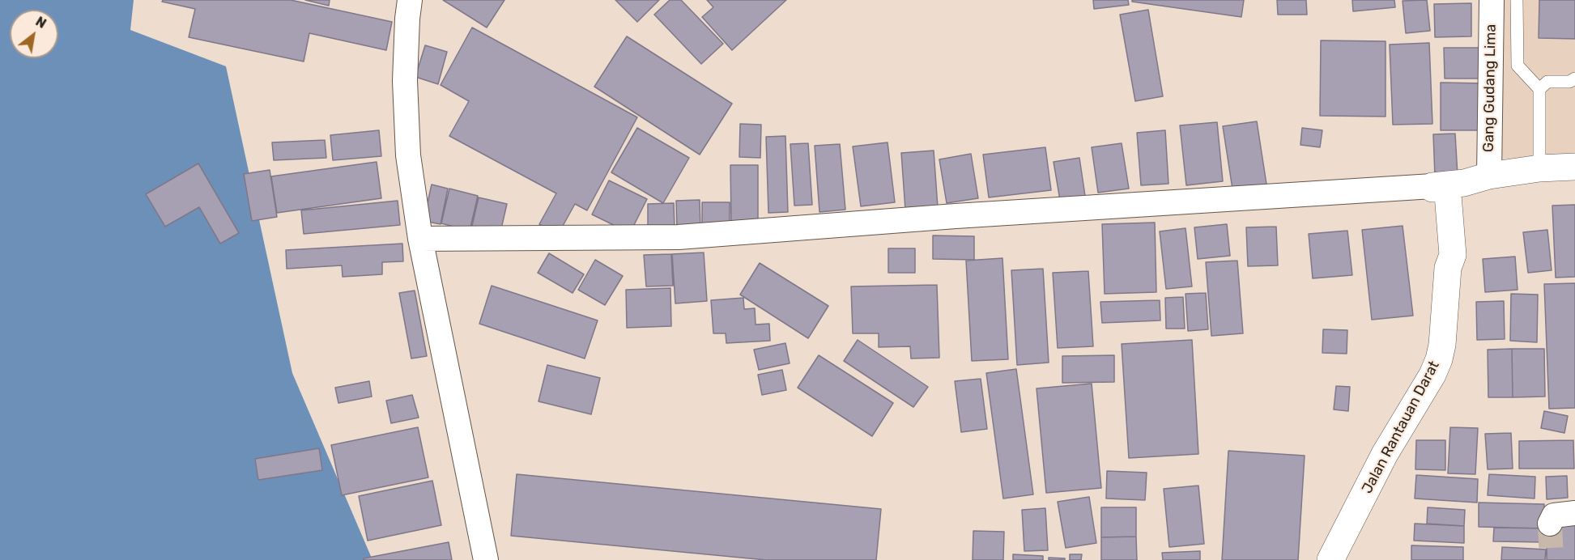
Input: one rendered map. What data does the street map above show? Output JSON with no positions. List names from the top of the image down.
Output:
{
  "streets": {
    "street": ["Gang Gudang Lima", "Jalan Rantauan Darat"]
  },
  "north": "top right"
}
